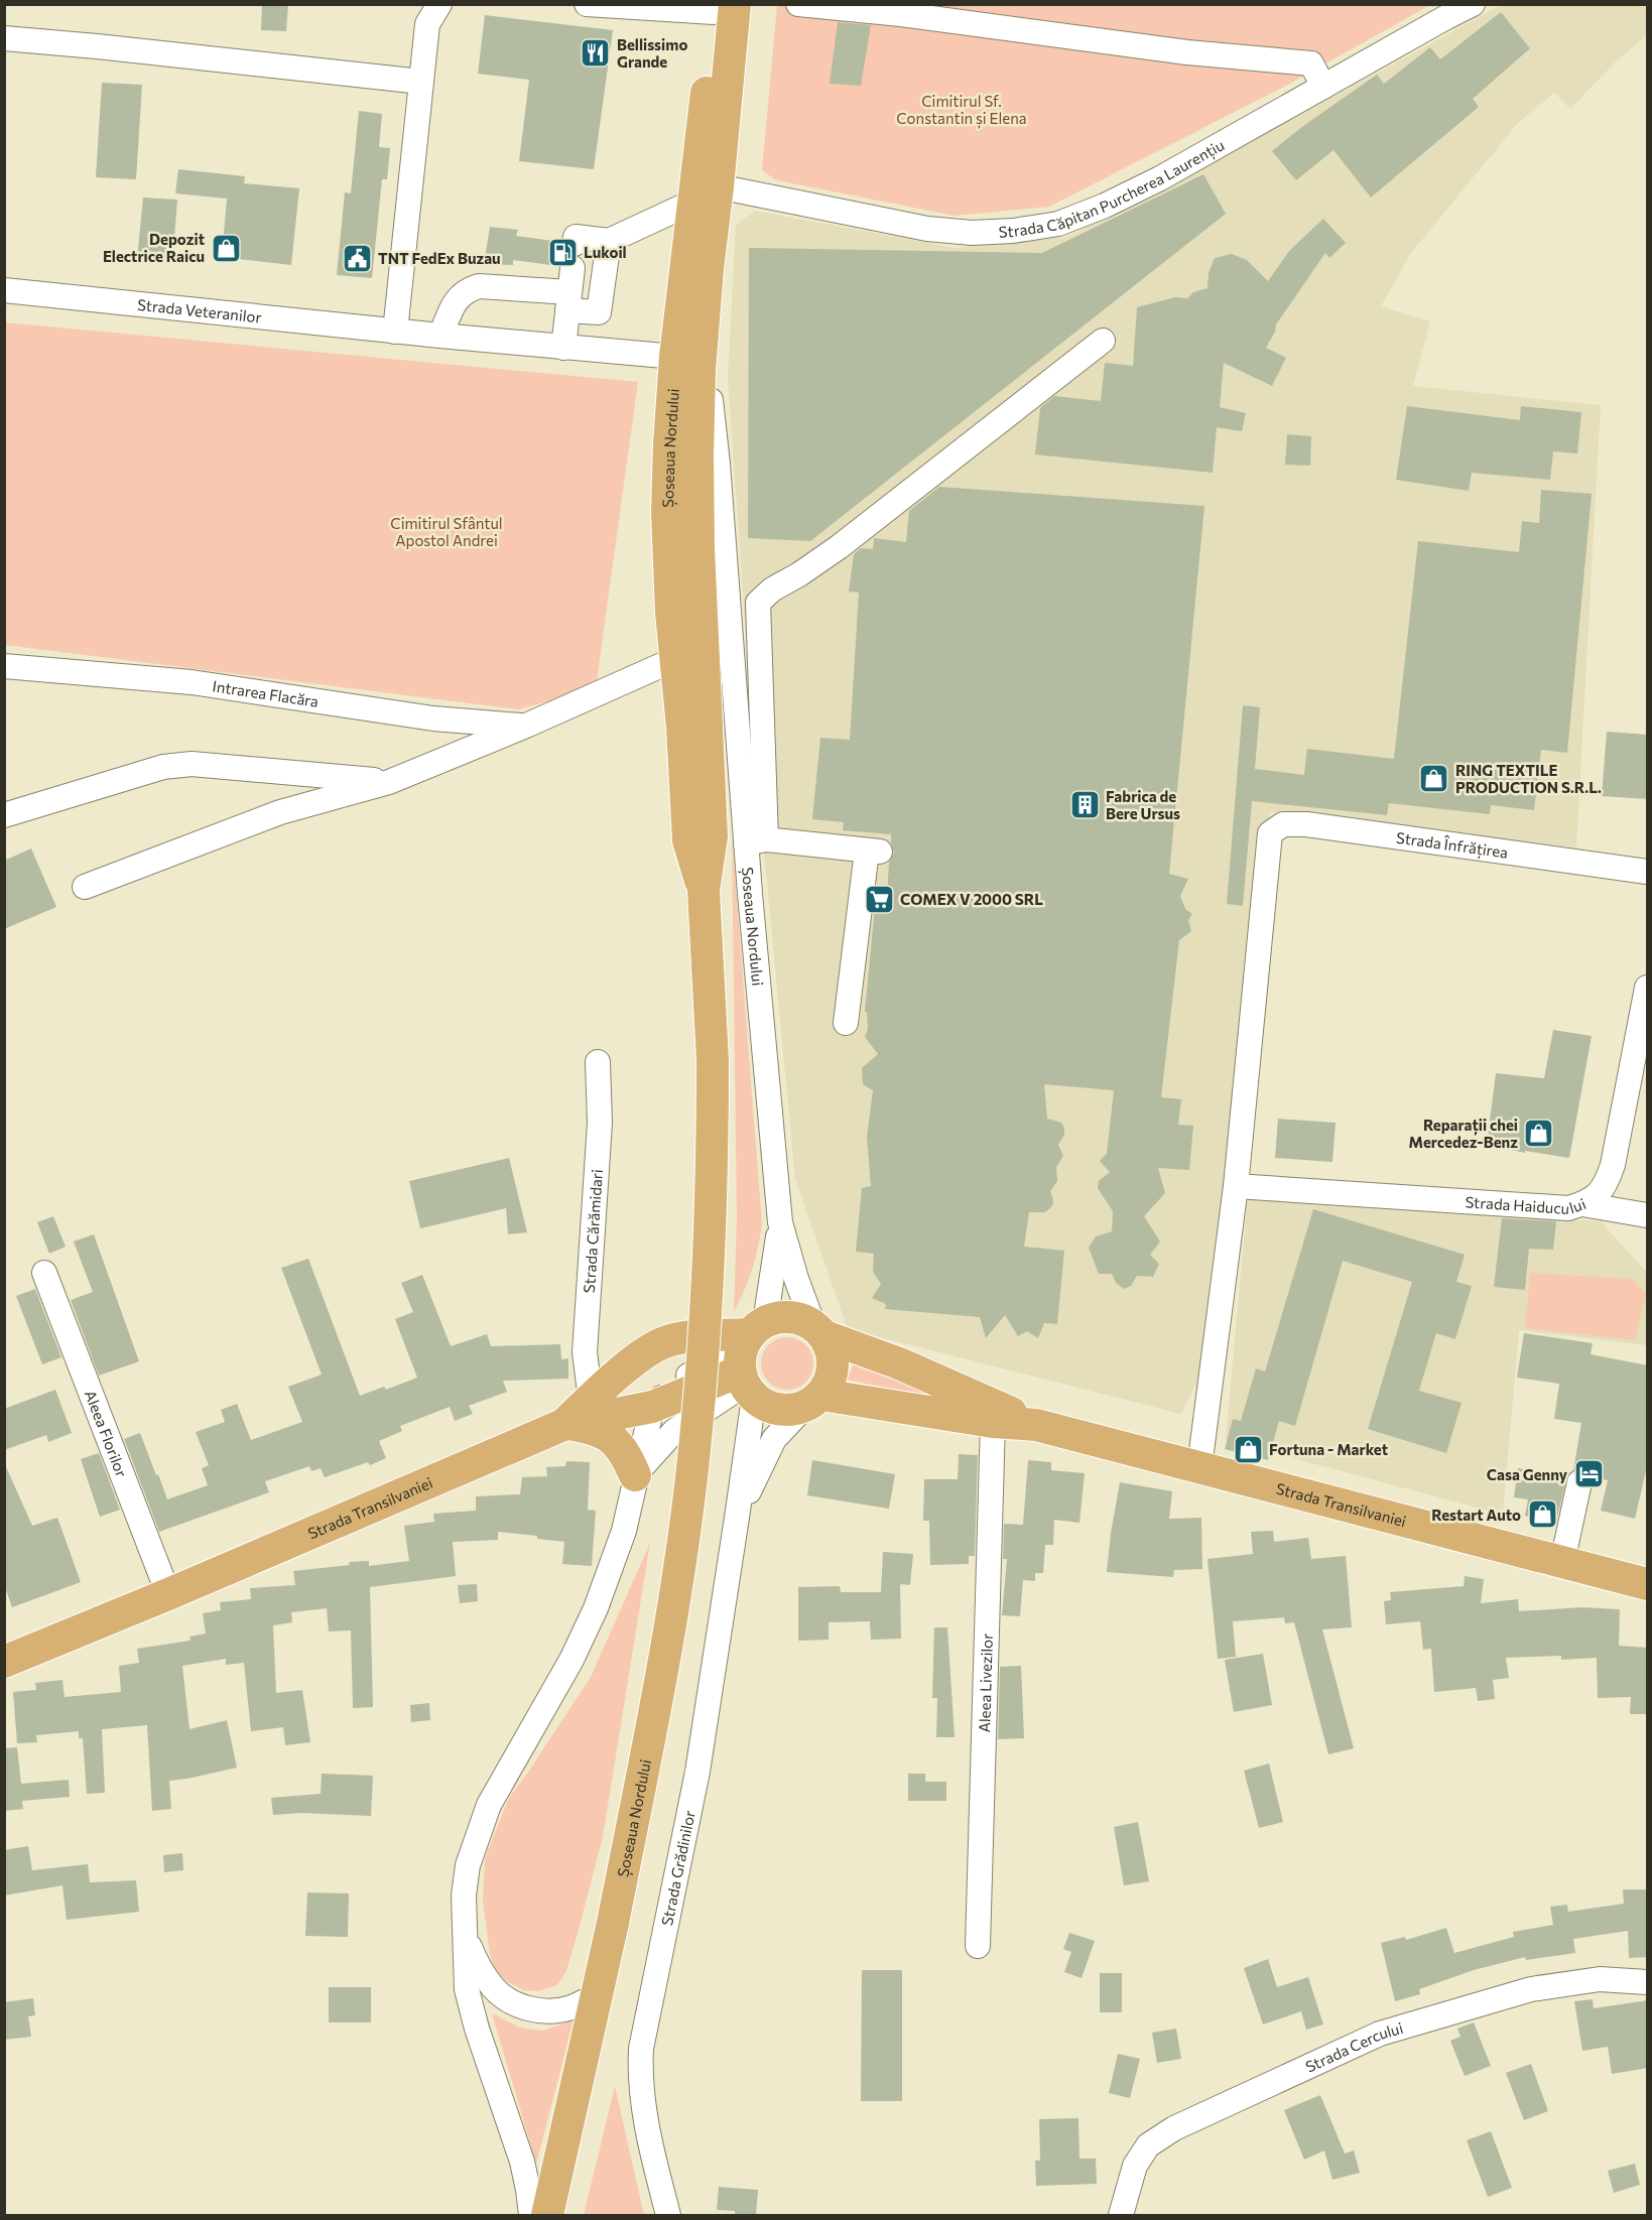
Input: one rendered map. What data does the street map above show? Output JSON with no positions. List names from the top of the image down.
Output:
{
  "streets": {
    "main road": ["Șoseaua Nordului", "Strada Transilvaniei"],
    "street": [
      "Strada Căpitan Purcherea Laurențiu",
      "Strada Veteranilor",
      "Intrarea Flacăra",
      "Strada Înfrățirea",
      "Strada Haiducului",
      "Strada Cărămidari",
      "Aleea Florilor",
      "Aleea Livezilor",
      "Strada Grădinilor",
      "Strada Cercului"
    ]
  },
  "crossings": [
    ["Strada Căpitan Purcherea Laurențiu", "Șoseaua Nordului"],
    ["Strada Veteranilor", "Șoseaua Nordului"],
    ["Șoseaua Nordului", "Strada Transilvaniei"],
    ["Șoseaua Nordului", "Strada Grădinilor"],
    ["Strada Înfrățirea", "Strada Haiducului"],
    ["Aleea Florilor", "Strada Transilvaniei"],
    ["Strada Transilvaniei", "Aleea Livezilor"]
  ],
  "parks": ["Cimitirul Sf. Constantin și Elena", "Cimitirul Sfântul Apostol Andrei"],
  "places": {
    "restaurant": ["Bellissimo Grande"],
    "shop": [
      "Depozit Electrice Raicu",
      "RING TEXTILE PRODUCTION S.R.L.",
      "Reparații chei Mercedez-Benz",
      "Fortuna - Market",
      "Restart Auto"
    ],
    "fuel station": ["Lukoil"],
    "public building": ["TNT FedEx Buzau"],
    "building": ["Fabrica de Bere Ursus"],
    "supermarket": ["COMEX V 2000 SRL"],
    "hotel": ["Casa Genny"]
  }
}
